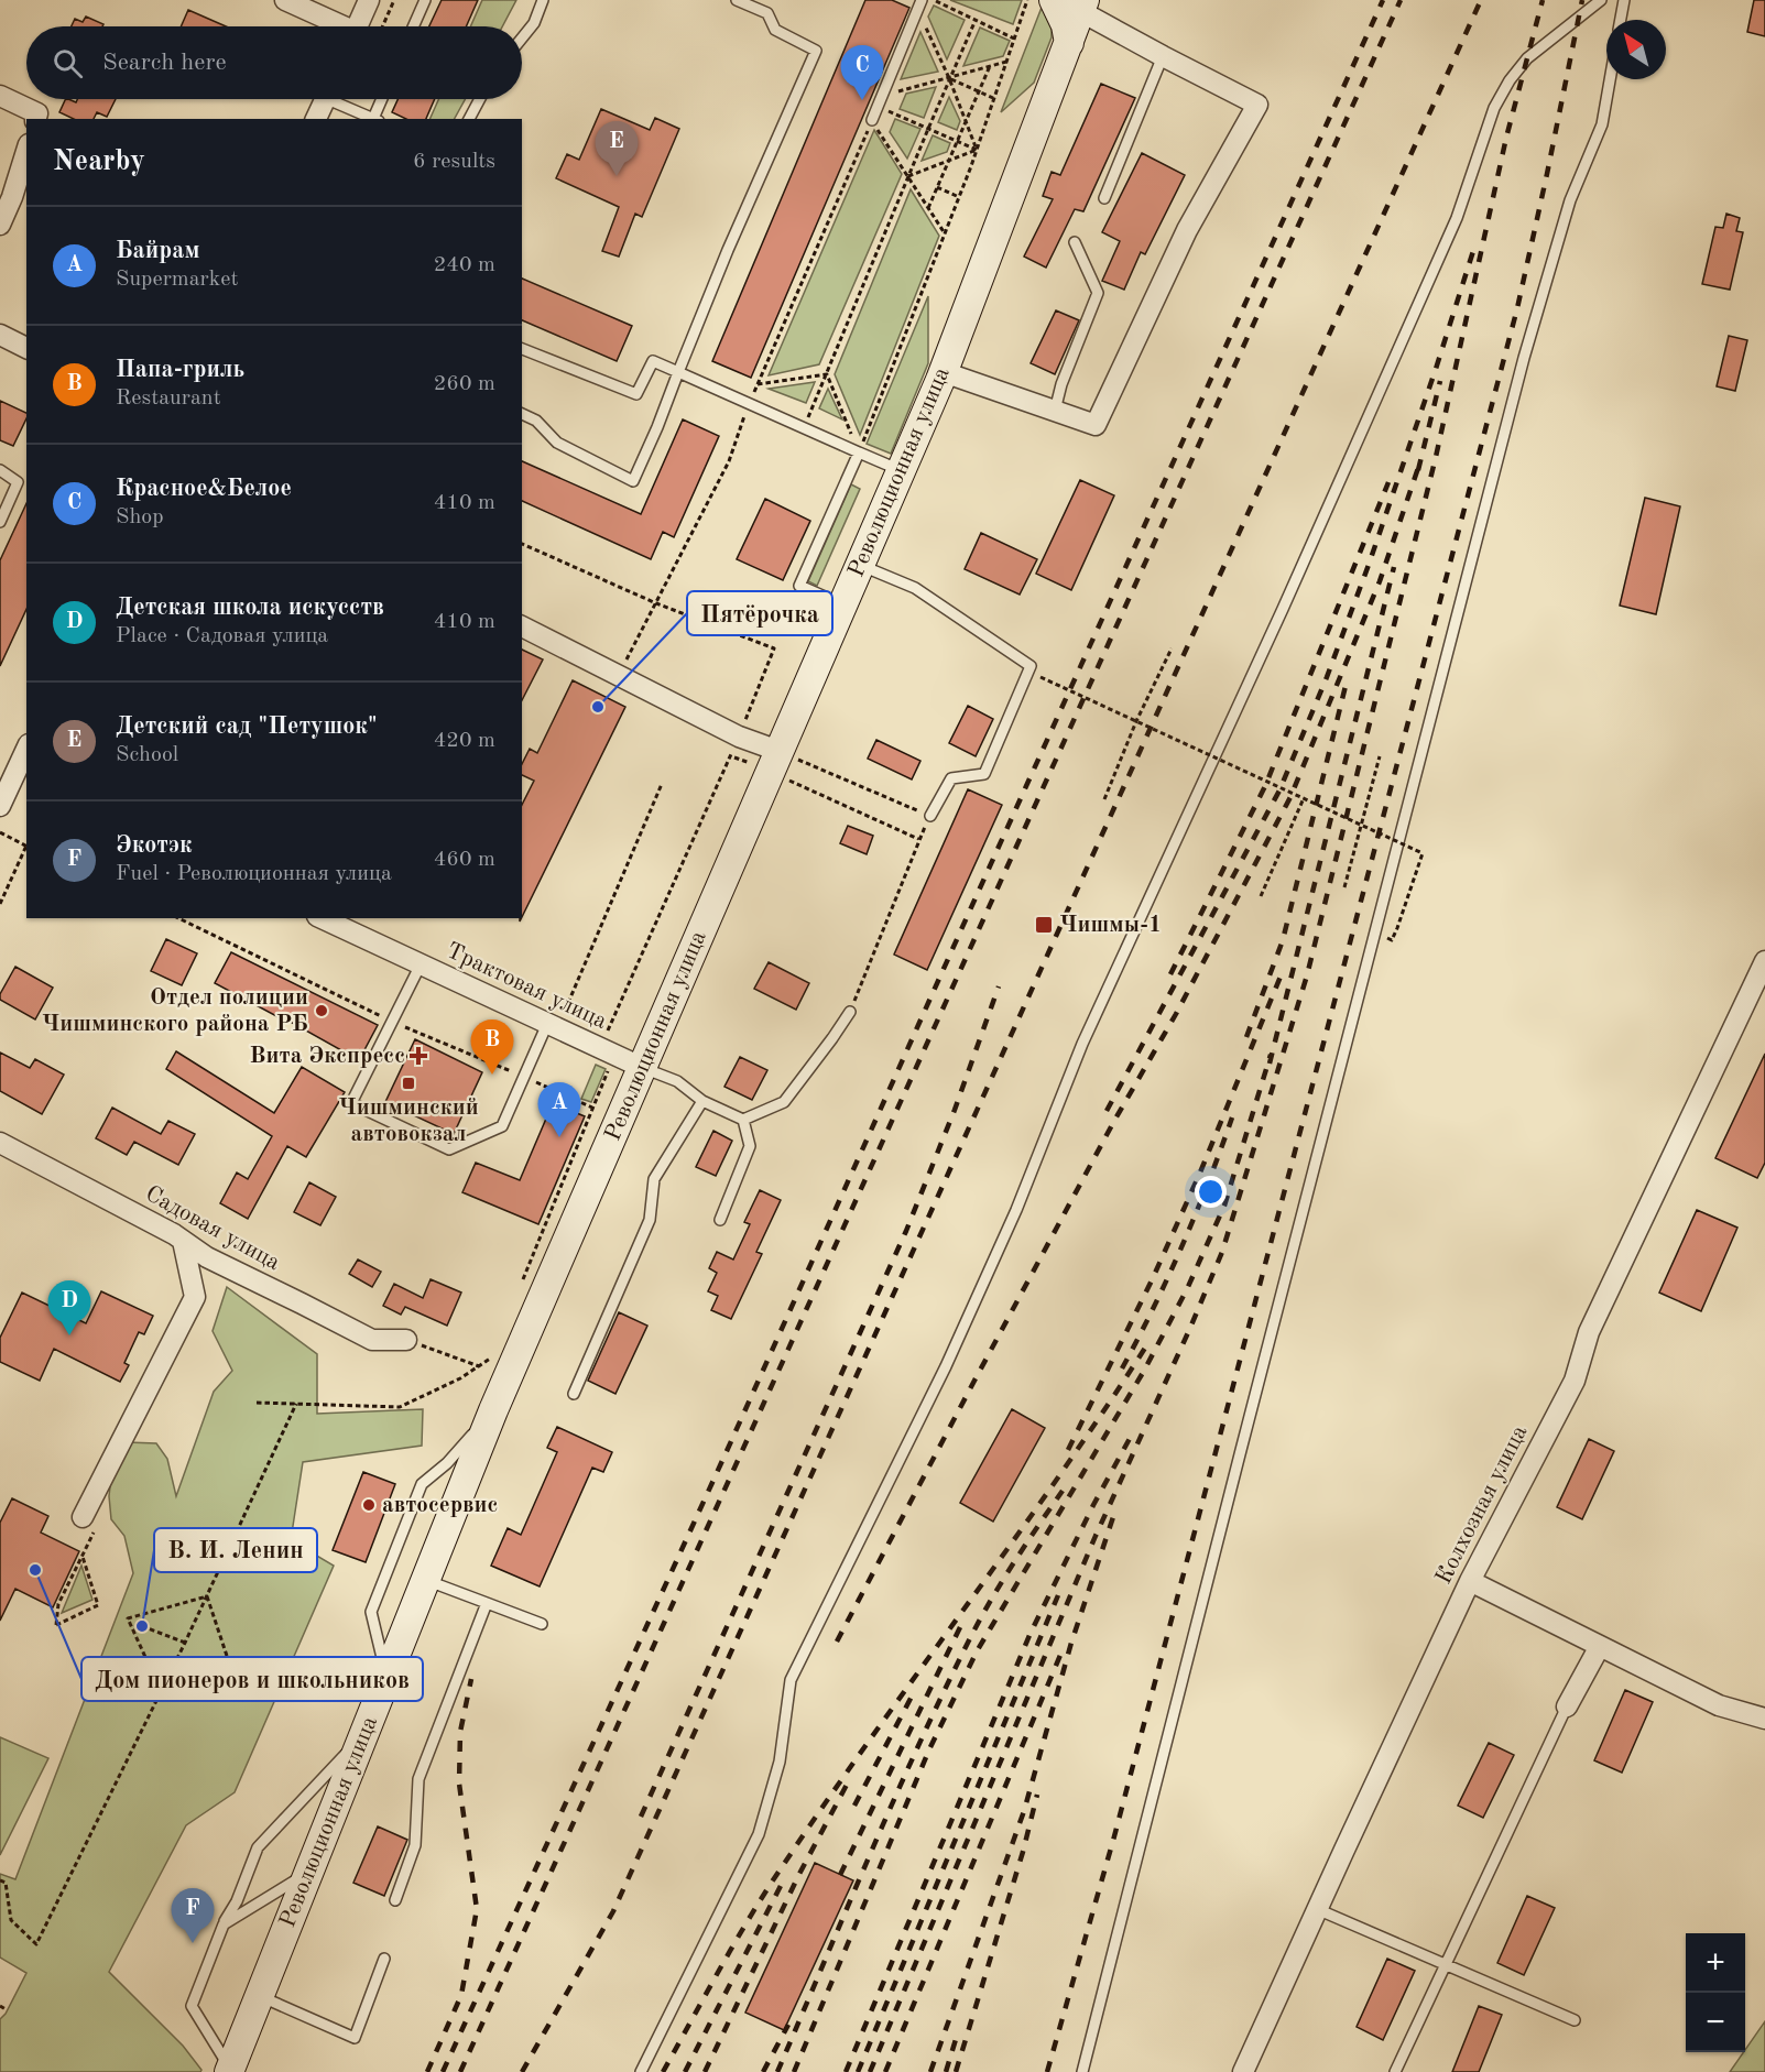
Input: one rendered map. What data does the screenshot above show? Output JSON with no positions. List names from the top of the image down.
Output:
{
  "streets": {
    "main road": ["Революционная улица"],
    "street": ["Трактовая улица", "Садовая улица", "Колхозная улица"]
  },
  "crossings": [
    ["Революционная улица", "Трактовая улица"]
  ],
  "places": {
    "other": [
      "Пятёрочка",
      "Отдел полиции Чишминского района РБ",
      "автосервис",
      "Дом пионеров и школьников",
      "В. И. Ленин"
    ],
    "transit": ["Чишмы-1", "Чишминский автовокзал"],
    "health": ["Вита Экспресс"]
  },
  "north": "top left",
  "page": {
    "search": "Search here",
    "pins": [
      "C",
      "E",
      "B",
      "A",
      "D",
      "F"
    ],
    "heading": ["Nearby", "6 results"],
    "list": [
      {
        "mark": "A",
        "name": "Байрам",
        "note": "Supermarket",
        "value": "240 m"
      },
      {
        "mark": "B",
        "name": "Папа-гриль",
        "note": "Restaurant",
        "value": "260 m"
      },
      {
        "mark": "C",
        "name": "Красное&Белое",
        "note": "Shop",
        "value": "410 m"
      },
      {
        "mark": "D",
        "name": "Детская школа искусств",
        "note": "Place · Садовая улица",
        "value": "410 m"
      },
      {
        "mark": "E",
        "name": "Детский сад \"Петушок\"",
        "note": "School",
        "value": "420 m"
      },
      {
        "mark": "F",
        "name": "Экотэк",
        "note": "Fuel · Революционная улица",
        "value": "460 m"
      }
    ],
    "map_buttons": ["+", "−"]
  }
}
